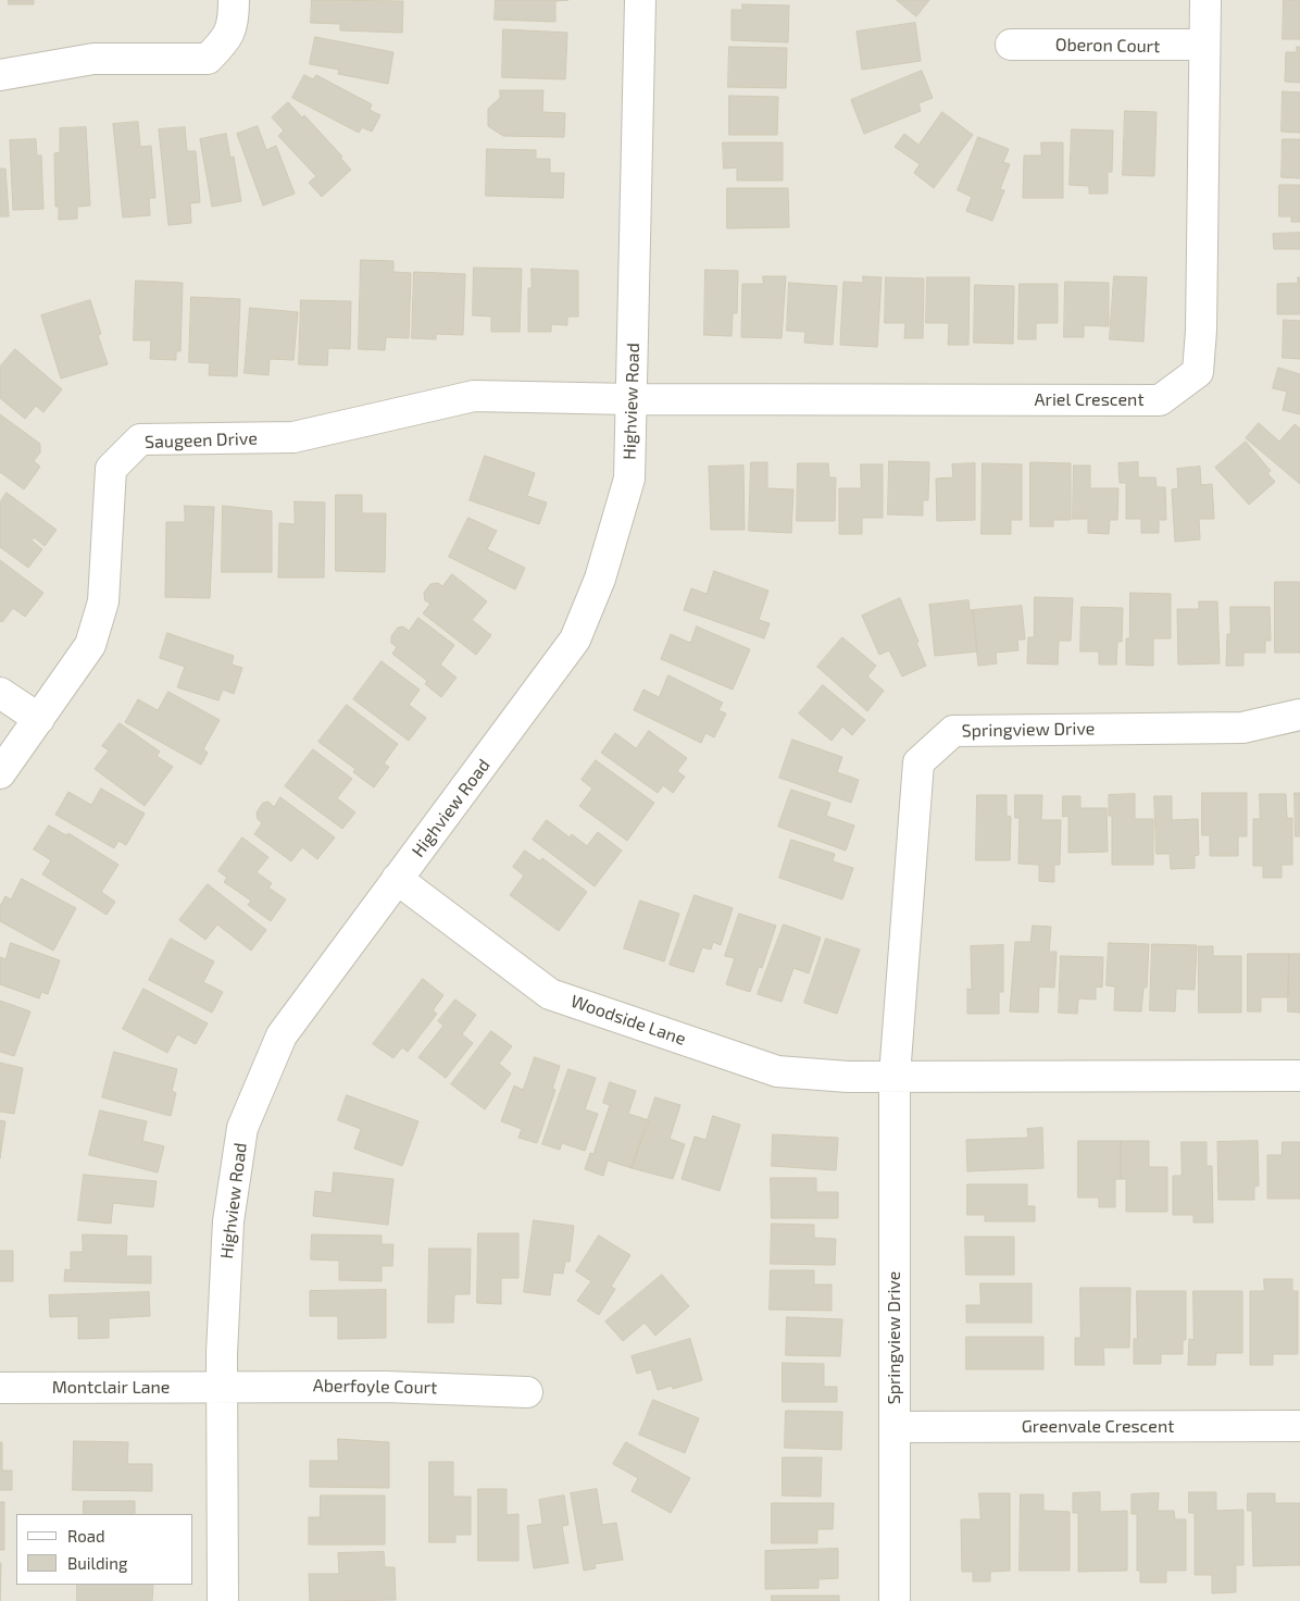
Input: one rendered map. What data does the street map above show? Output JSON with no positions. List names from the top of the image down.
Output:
{
  "streets": {
    "street": [
      "Oberon Court",
      "Ariel Crescent",
      "Highview Road",
      "Saugeen Drive",
      "Springview Drive",
      "Woodside Lane",
      "Aberfoyle Court",
      "Montclair Lane",
      "Greenvale Crescent"
    ]
  },
  "crossings": [
    ["Oberon Court", "Ariel Crescent"],
    ["Ariel Crescent", "Highview Road"],
    ["Ariel Crescent", "Saugeen Drive"],
    ["Highview Road", "Saugeen Drive"],
    ["Highview Road", "Woodside Lane"],
    ["Highview Road", "Aberfoyle Court"],
    ["Highview Road", "Montclair Lane"],
    ["Springview Drive", "Woodside Lane"],
    ["Springview Drive", "Greenvale Crescent"],
    ["Aberfoyle Court", "Montclair Lane"]
  ],
  "legend": ["Road", "Building"]
}
